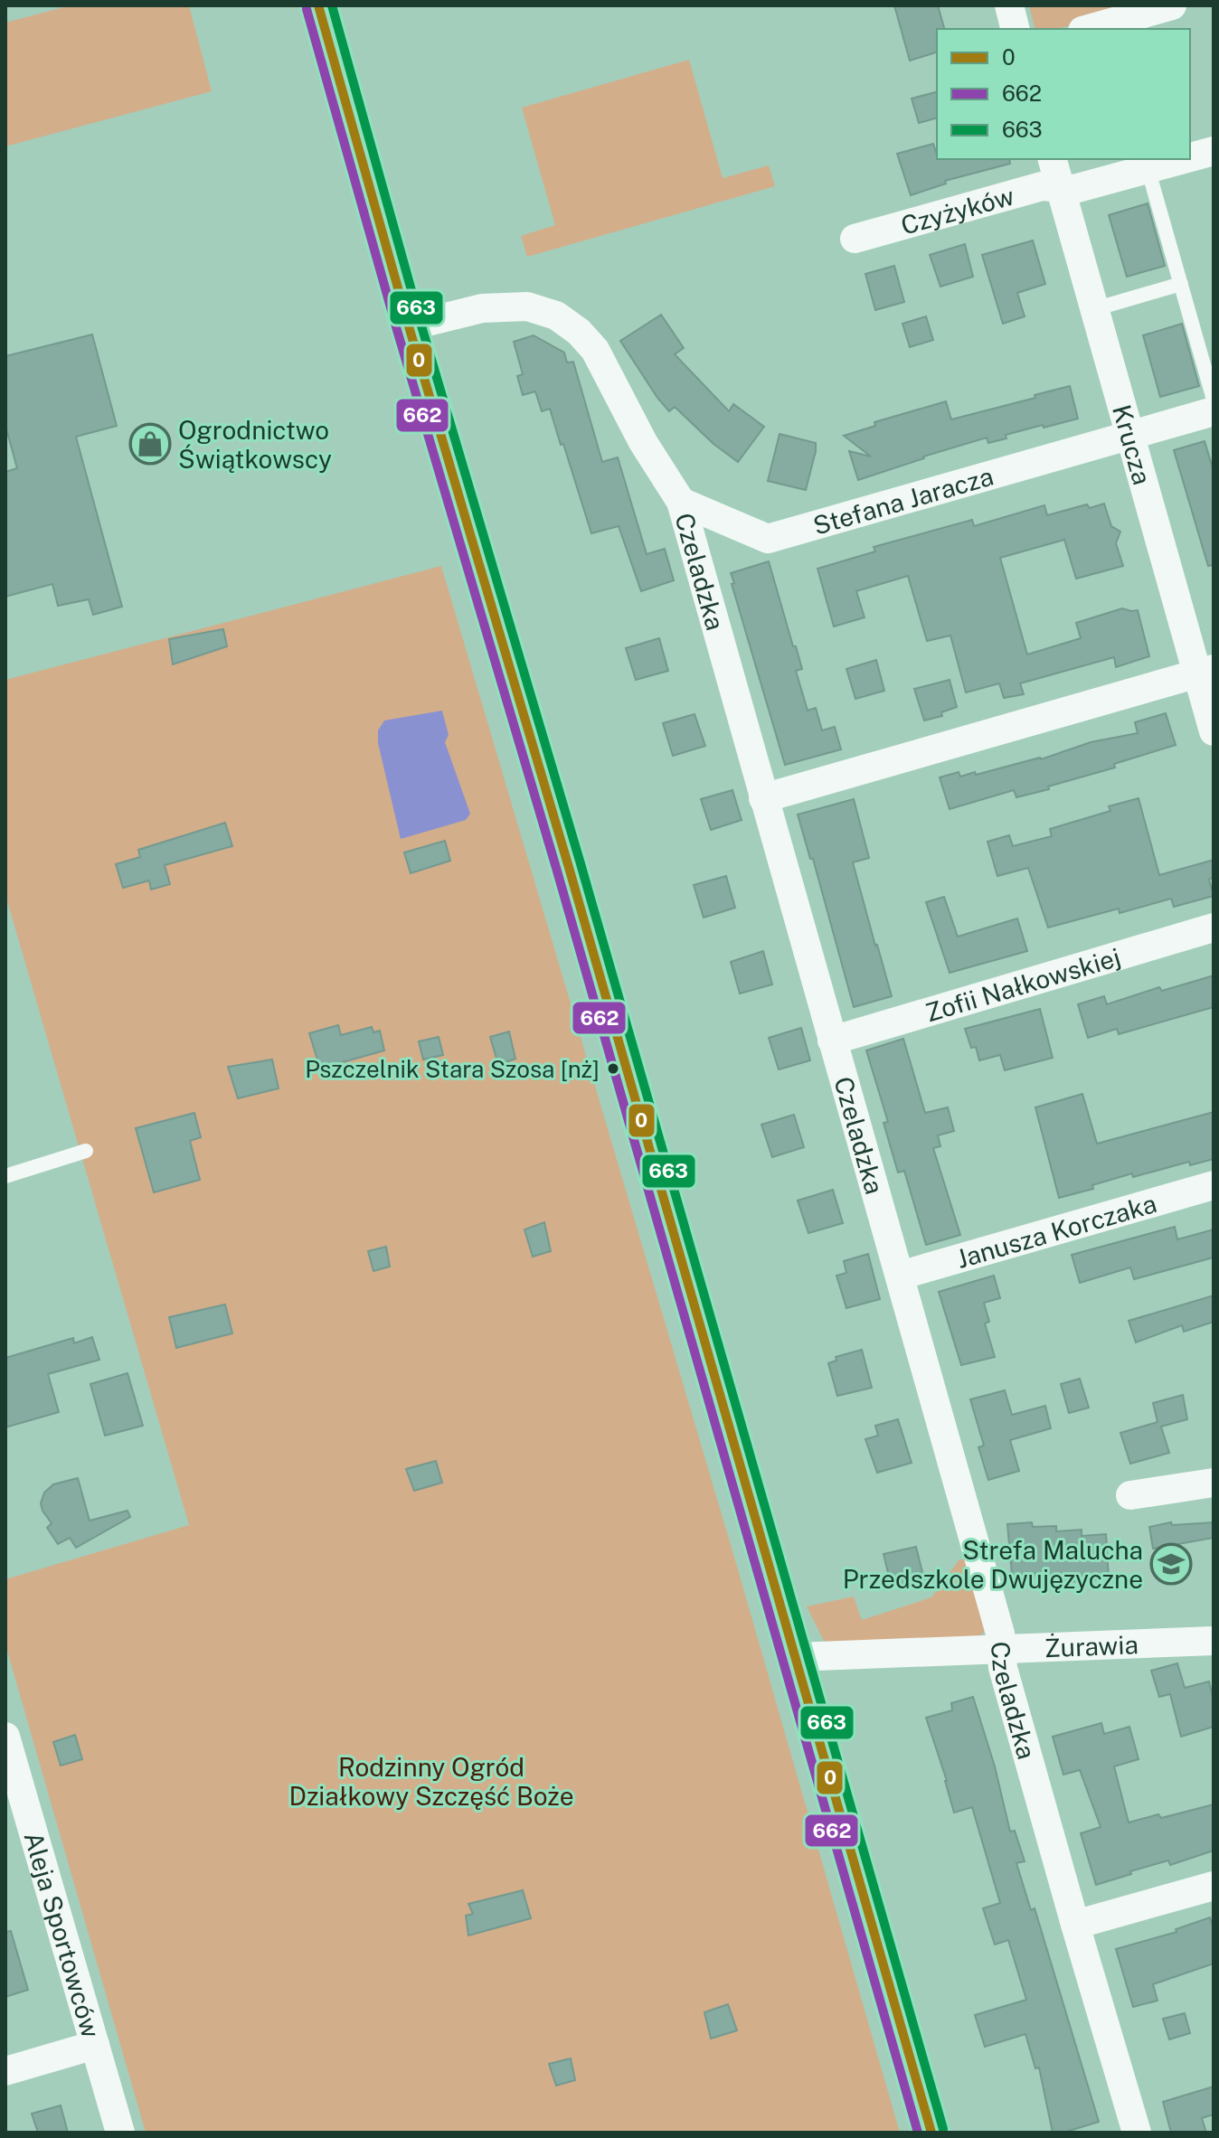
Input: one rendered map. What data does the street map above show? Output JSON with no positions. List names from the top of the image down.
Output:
{
  "streets": {
    "street": [
      "Czyżyków",
      "Krucza",
      "Stefana Jaracza",
      "Czeladzka",
      "Zofii Nałkowskiej",
      "Janusza Korczaka",
      "Żurawia",
      "Aleja Sportowców"
    ]
  },
  "crossings": [
    ["Czyżyków", "Krucza"],
    ["Krucza", "Stefana Jaracza"],
    ["Stefana Jaracza", "Czeladzka"],
    ["Czeladzka", "Zofii Nałkowskiej"],
    ["Czeladzka", "Janusza Korczaka"],
    ["Czeladzka", "Żurawia"]
  ],
  "parks": ["Rodzinny Ogród Działkowy Szczęść Boże"],
  "places": {
    "shop": ["Ogrodnictwo Świątkowscy"],
    "other": ["Pszczelnik Stara Szosa [nż]"],
    "school or university": ["Strefa Malucha Przedszkole Dwujęzyczne"]
  },
  "lines": ["transit line 0", "transit line 663", "transit line 662"],
  "legend": ["0", "662", "663"]
}
